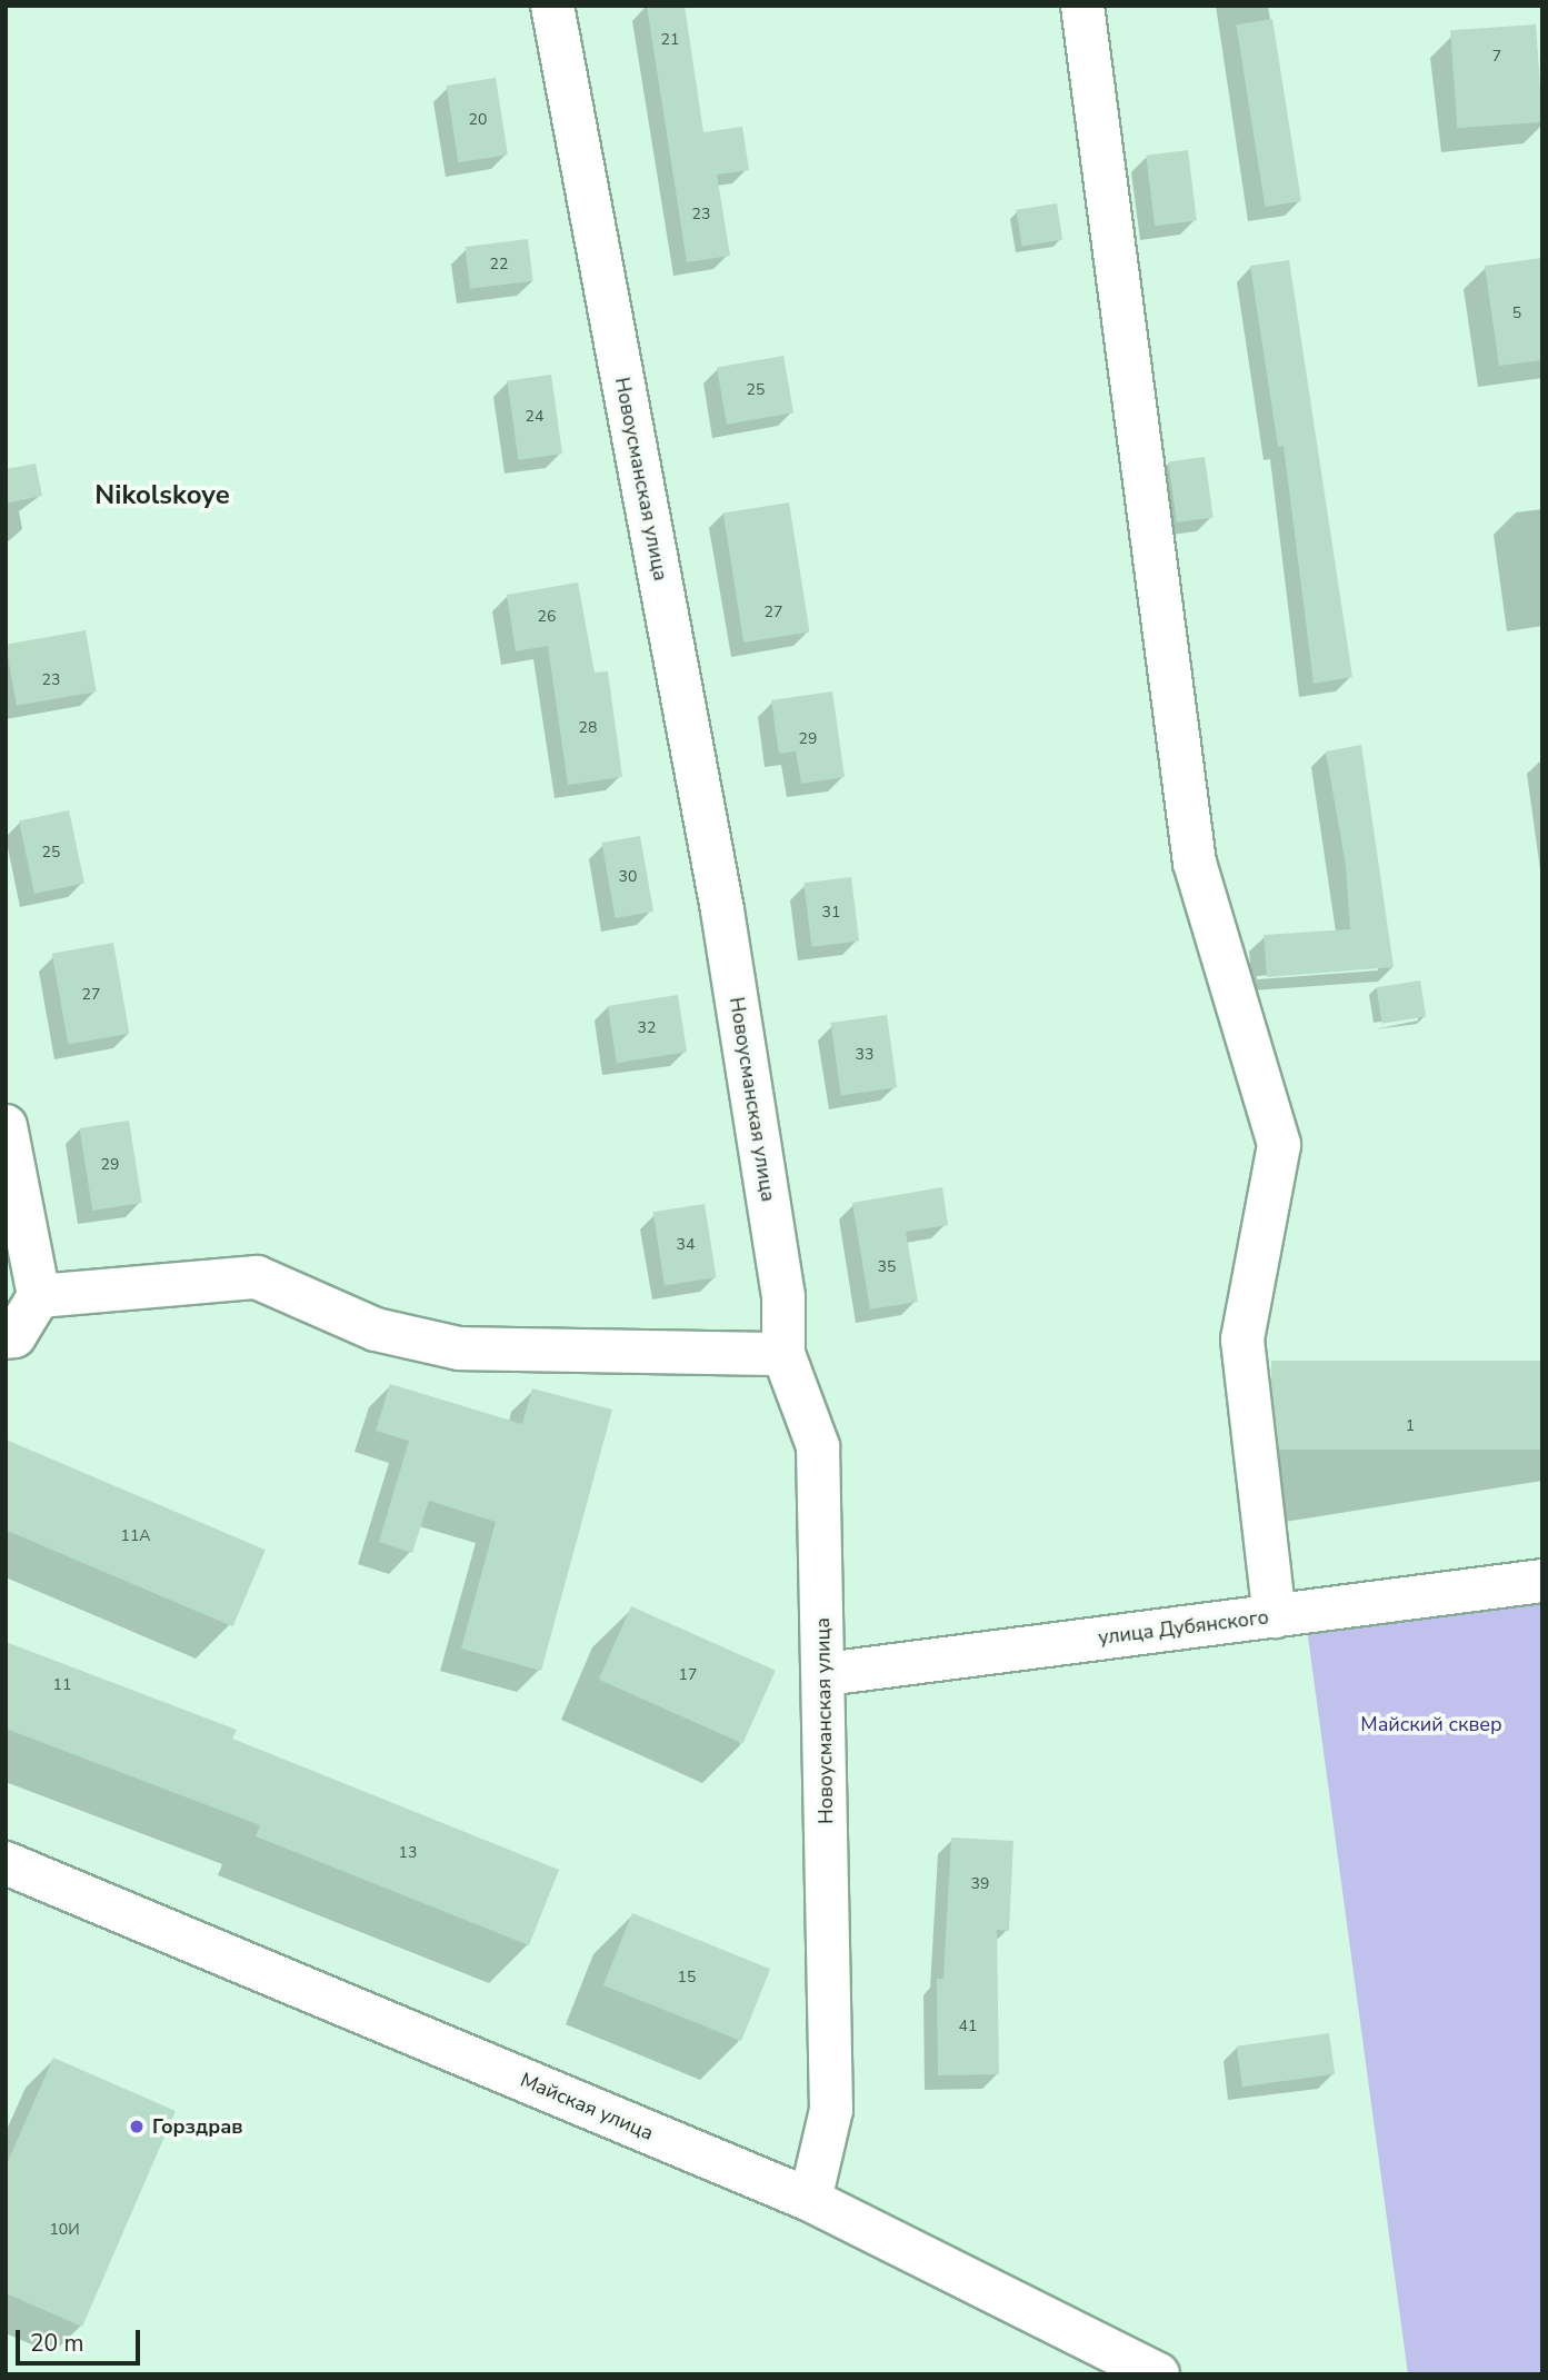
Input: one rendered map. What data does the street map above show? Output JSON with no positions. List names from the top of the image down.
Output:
{
  "streets": {
    "street": ["Новоусманская улица", "улица Дубянского", "Майская улица"]
  },
  "crossings": [
    ["Новоусманская улица", "улица Дубянского"],
    ["Новоусманская улица", "Майская улица"]
  ],
  "districts": ["Nikolskoye"],
  "parks": ["Майский сквер"],
  "places": ["Горздрав"],
  "house_numbers": [
    "21",
    "7",
    "20",
    "23",
    "22",
    "5",
    "25",
    "24",
    "27",
    "26",
    "23",
    "28",
    "29",
    "25",
    "30",
    "31",
    "27",
    "32",
    "33",
    "29",
    "34",
    "35",
    "1",
    "11А",
    "17",
    "11",
    "13",
    "39",
    "15",
    "41",
    "10И"
  ],
  "scale_bar": "20 m"
}
